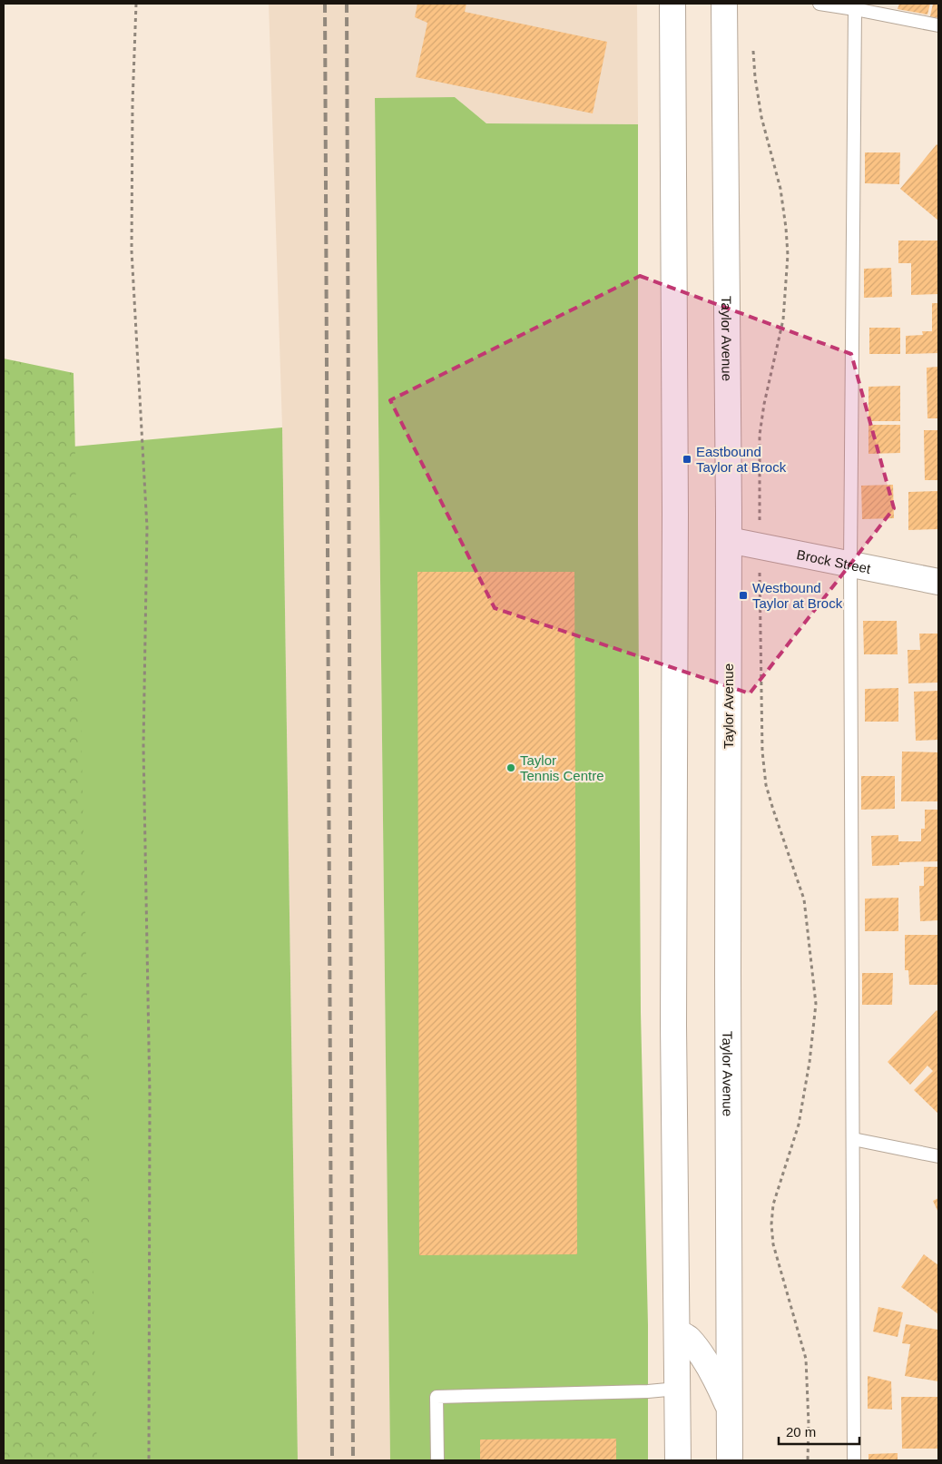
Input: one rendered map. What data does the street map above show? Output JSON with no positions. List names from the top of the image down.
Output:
{
  "streets": {
    "main road": ["Taylor Avenue", "Brock Street"]
  },
  "crossings": [
    ["Taylor Avenue", "Brock Street"]
  ],
  "places": {
    "transit": ["Eastbound Taylor at Brock", "Westbound Taylor at Brock"],
    "other": ["Taylor Tennis Centre"]
  },
  "scale_bar": "20 m"
}
